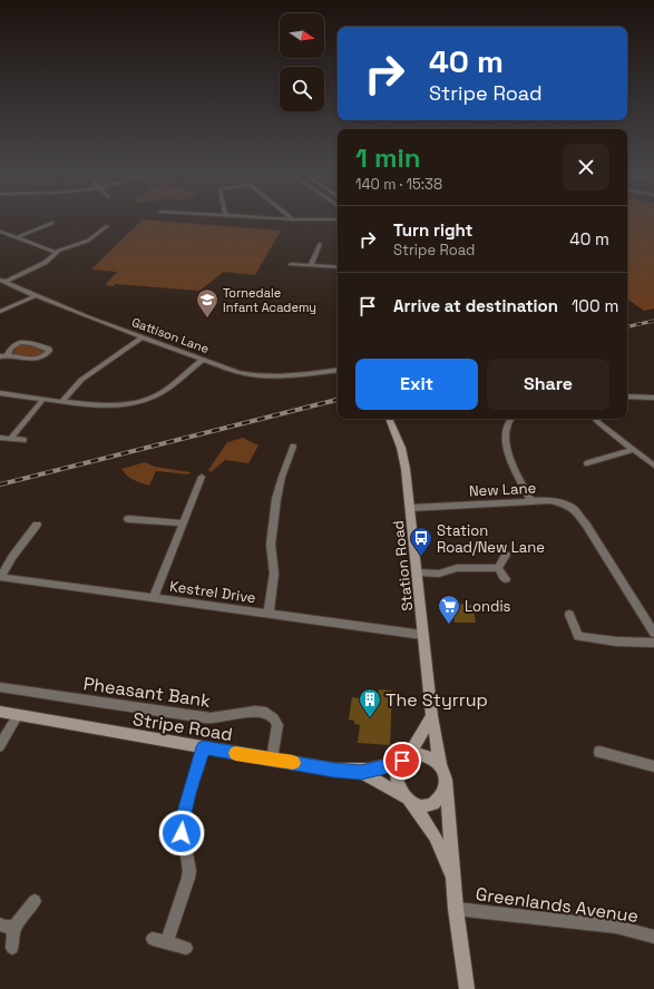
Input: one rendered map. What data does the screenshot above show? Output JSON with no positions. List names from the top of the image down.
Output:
{
  "streets": {
    "main road": ["Station Road", "Stripe Road"],
    "street": [
      "Gattison Lane",
      "New Lane",
      "Kestrel Drive",
      "Pheasant Bank",
      "Greenlands Avenue"
    ]
  },
  "crossings": [
    ["New Lane", "Station Road"],
    ["Station Road", "Kestrel Drive"],
    ["Station Road", "Stripe Road"],
    ["Pheasant Bank", "Stripe Road"]
  ],
  "places": {
    "school or university": ["Tornedale Infant Academy"],
    "bus stop": ["Station Road/New Lane"],
    "supermarket": ["Londis"],
    "building": ["The Styrrup"]
  },
  "north": "right",
  "page": {
    "turn": ["40 m", "Stripe Road"],
    "heading": ["1 min", "140 m · 15:38"],
    "list": [
      {
        "name": "Turn right",
        "note": "Stripe Road",
        "value": "40 m"
      },
      {
        "name": "Arrive at destination",
        "value": "100 m"
      }
    ],
    "buttons": ["Exit", "Share"]
  }
}
